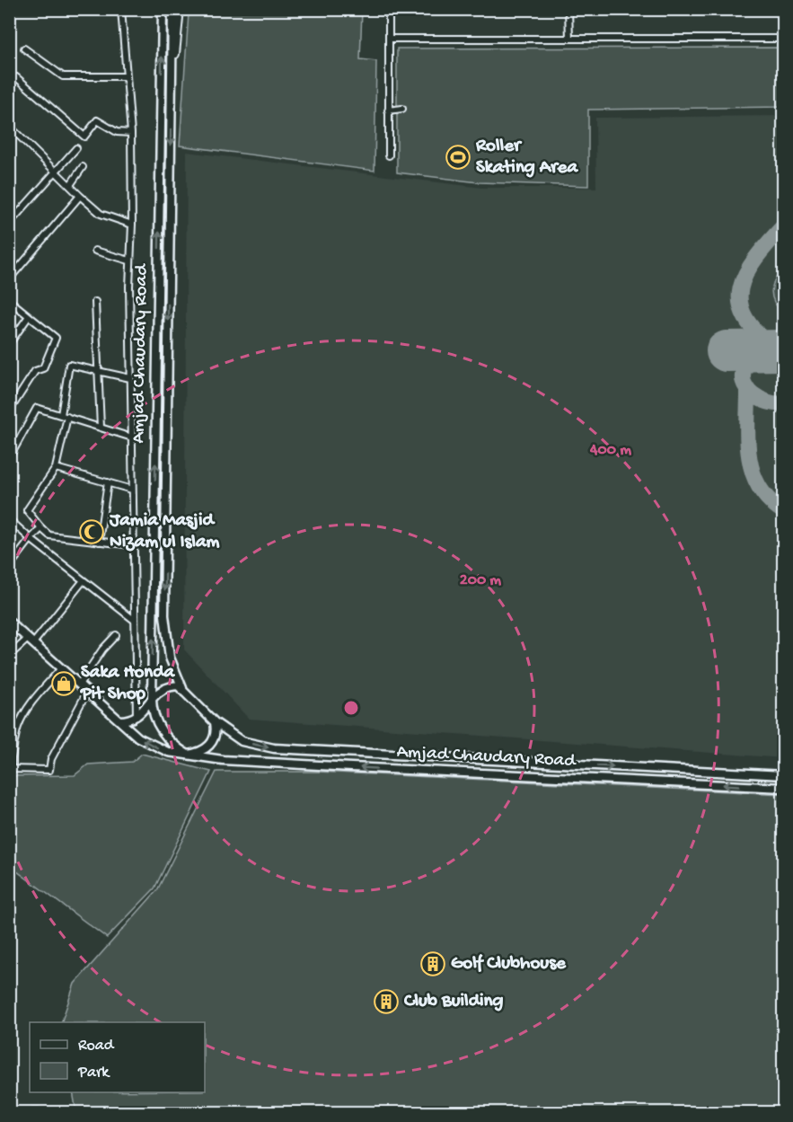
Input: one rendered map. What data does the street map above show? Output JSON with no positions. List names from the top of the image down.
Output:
{
  "streets": {
    "main road": ["Amjad Chaudary Road"]
  },
  "places": {
    "sports": ["Roller Skating Area"],
    "mosque": ["Jamia Masjid Nizam ul Islam"],
    "shop": ["Saka Honda Pit Shop"],
    "building": ["Golf Clubhouse", "Club Building"]
  },
  "legend": ["Road", "Park"],
  "rings": ["400 m", "200 m"]
}
